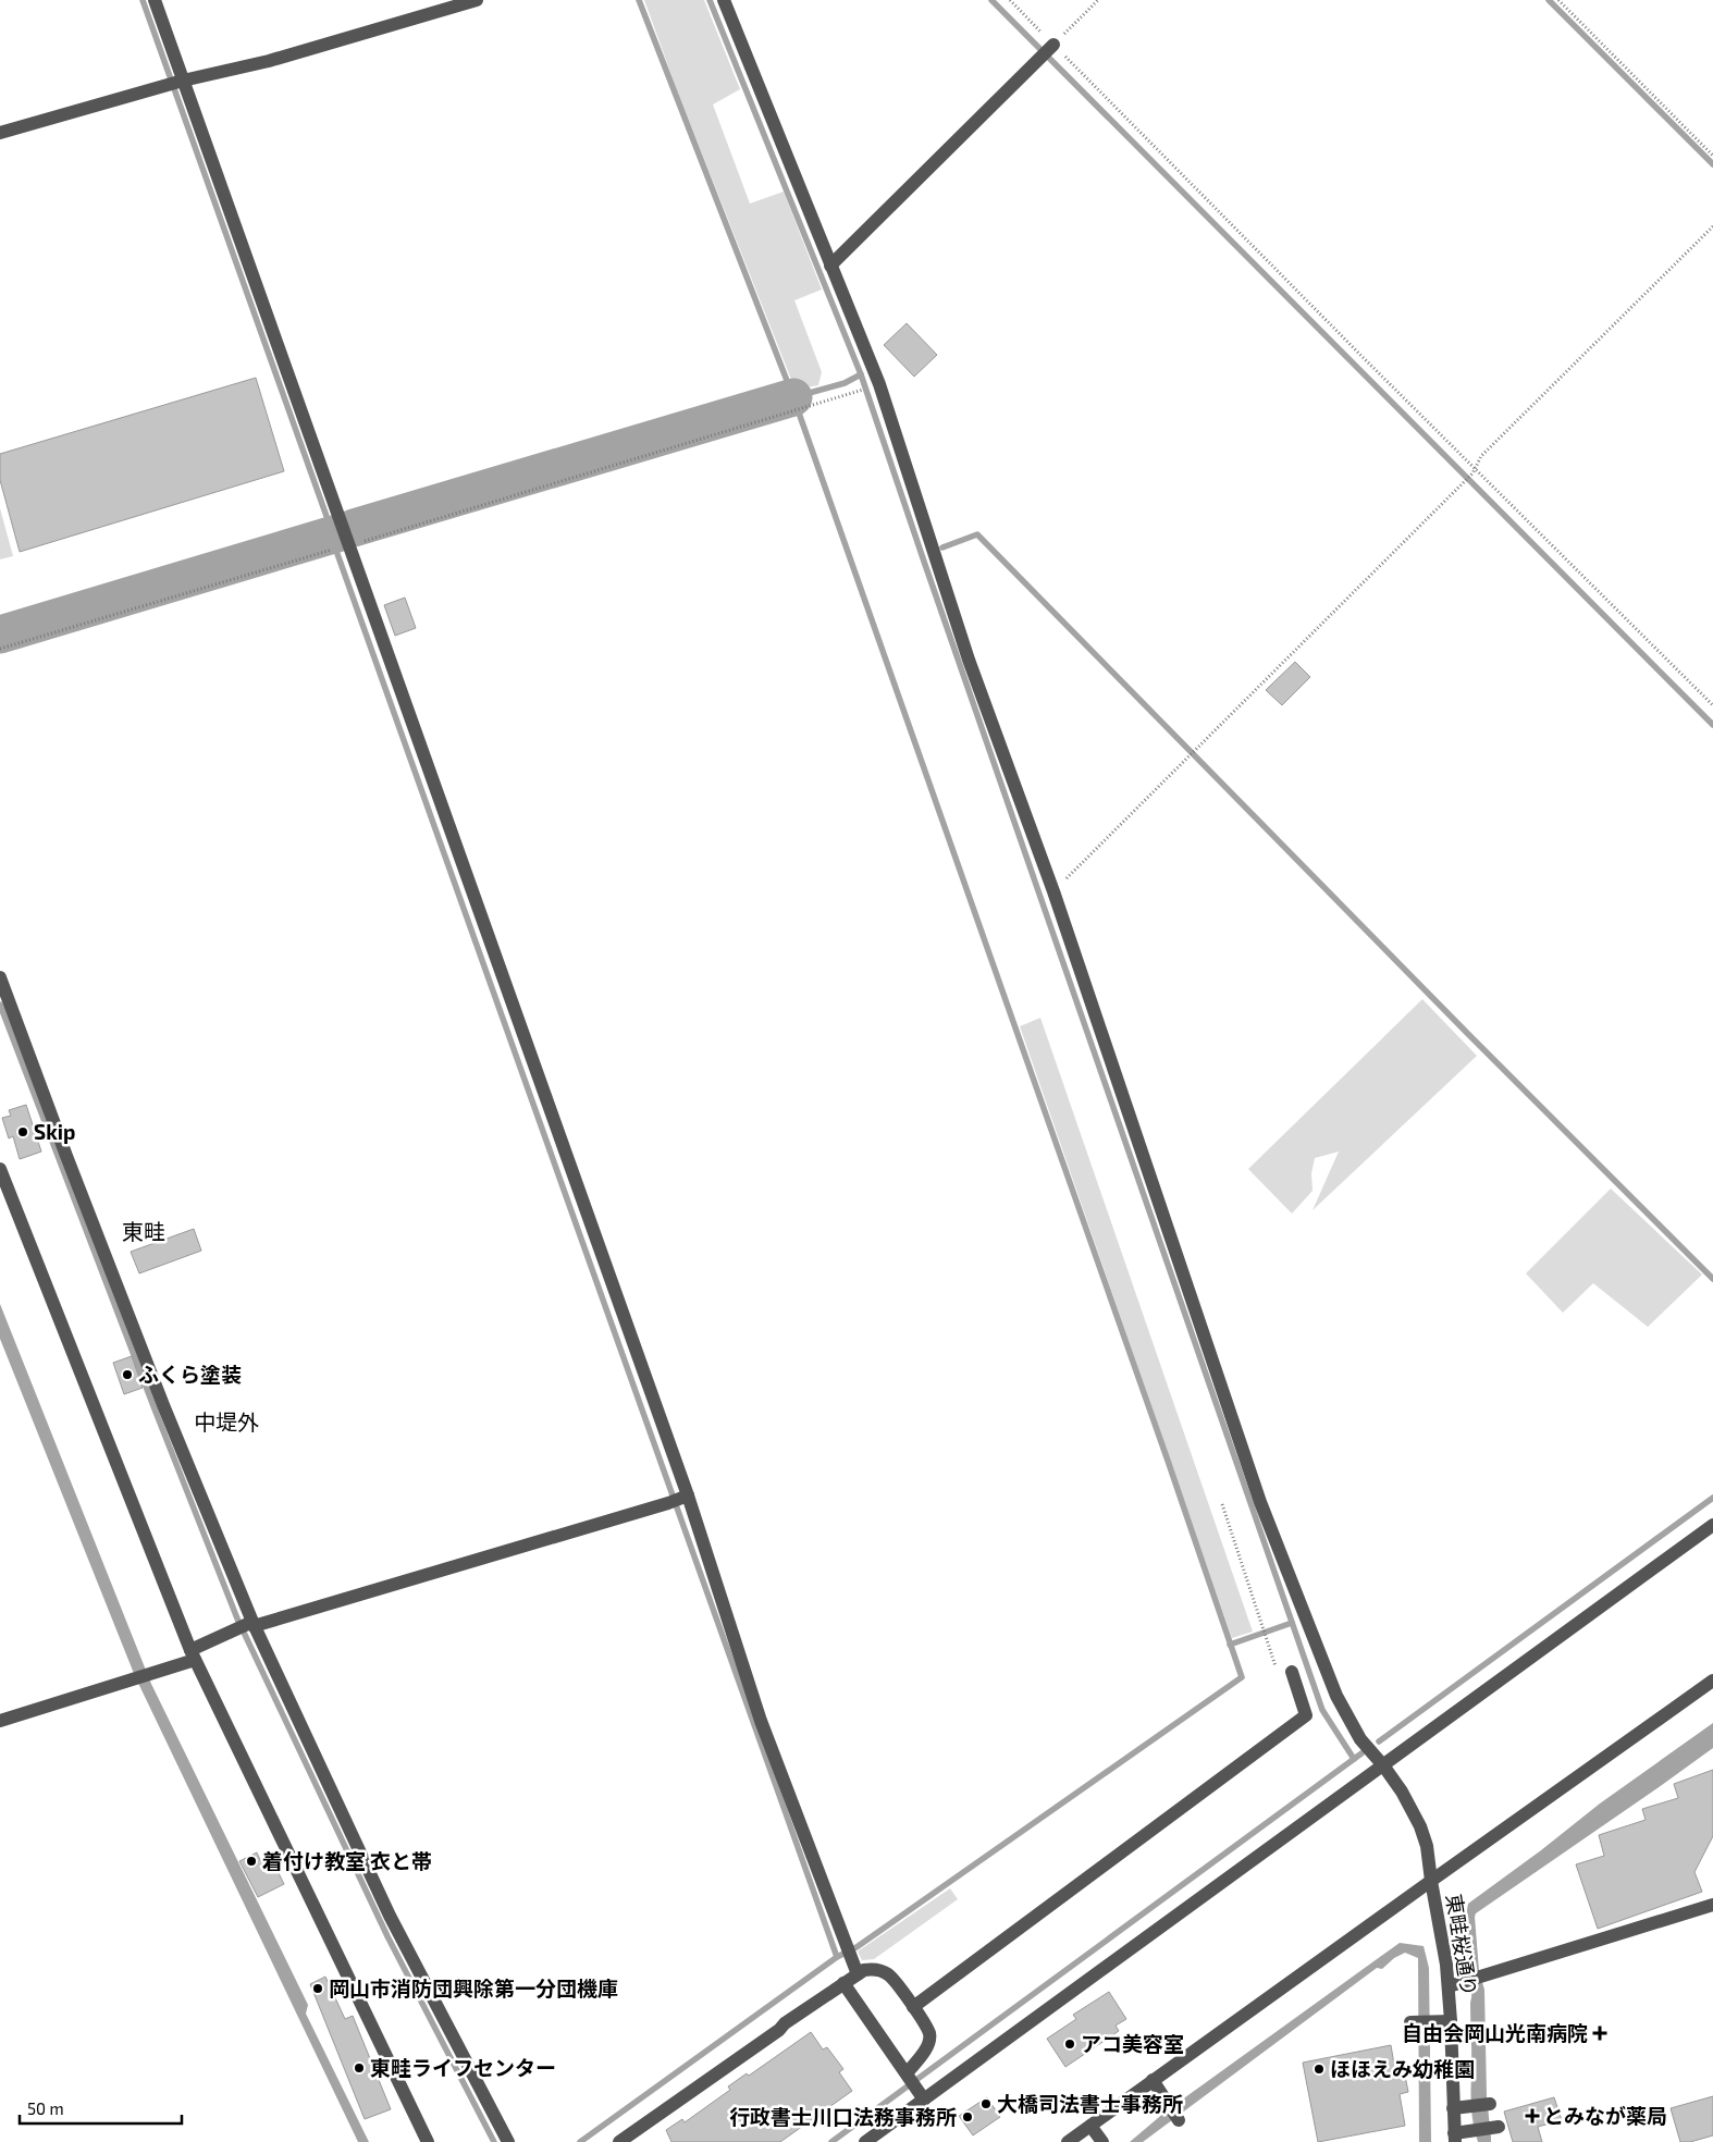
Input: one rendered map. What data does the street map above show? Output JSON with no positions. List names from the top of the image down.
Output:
{
  "streets": {
    "street": ["東畦桜通り"]
  },
  "districts": ["東畦", "中堤外"],
  "places": {
    "other": [
      "Skip",
      "ふくら塗装",
      "着付け教室 衣と帯",
      "岡山市消防団興除第一分団機庫",
      "アコ美容室",
      "東畦ライフセンター",
      "ほほえみ幼稚園",
      "大橋司法書士事務所",
      "行政書士川口法務事務所"
    ],
    "health": ["自由会岡山光南病院", "とみなが薬局"]
  },
  "scale_bar": "50 m"
}
